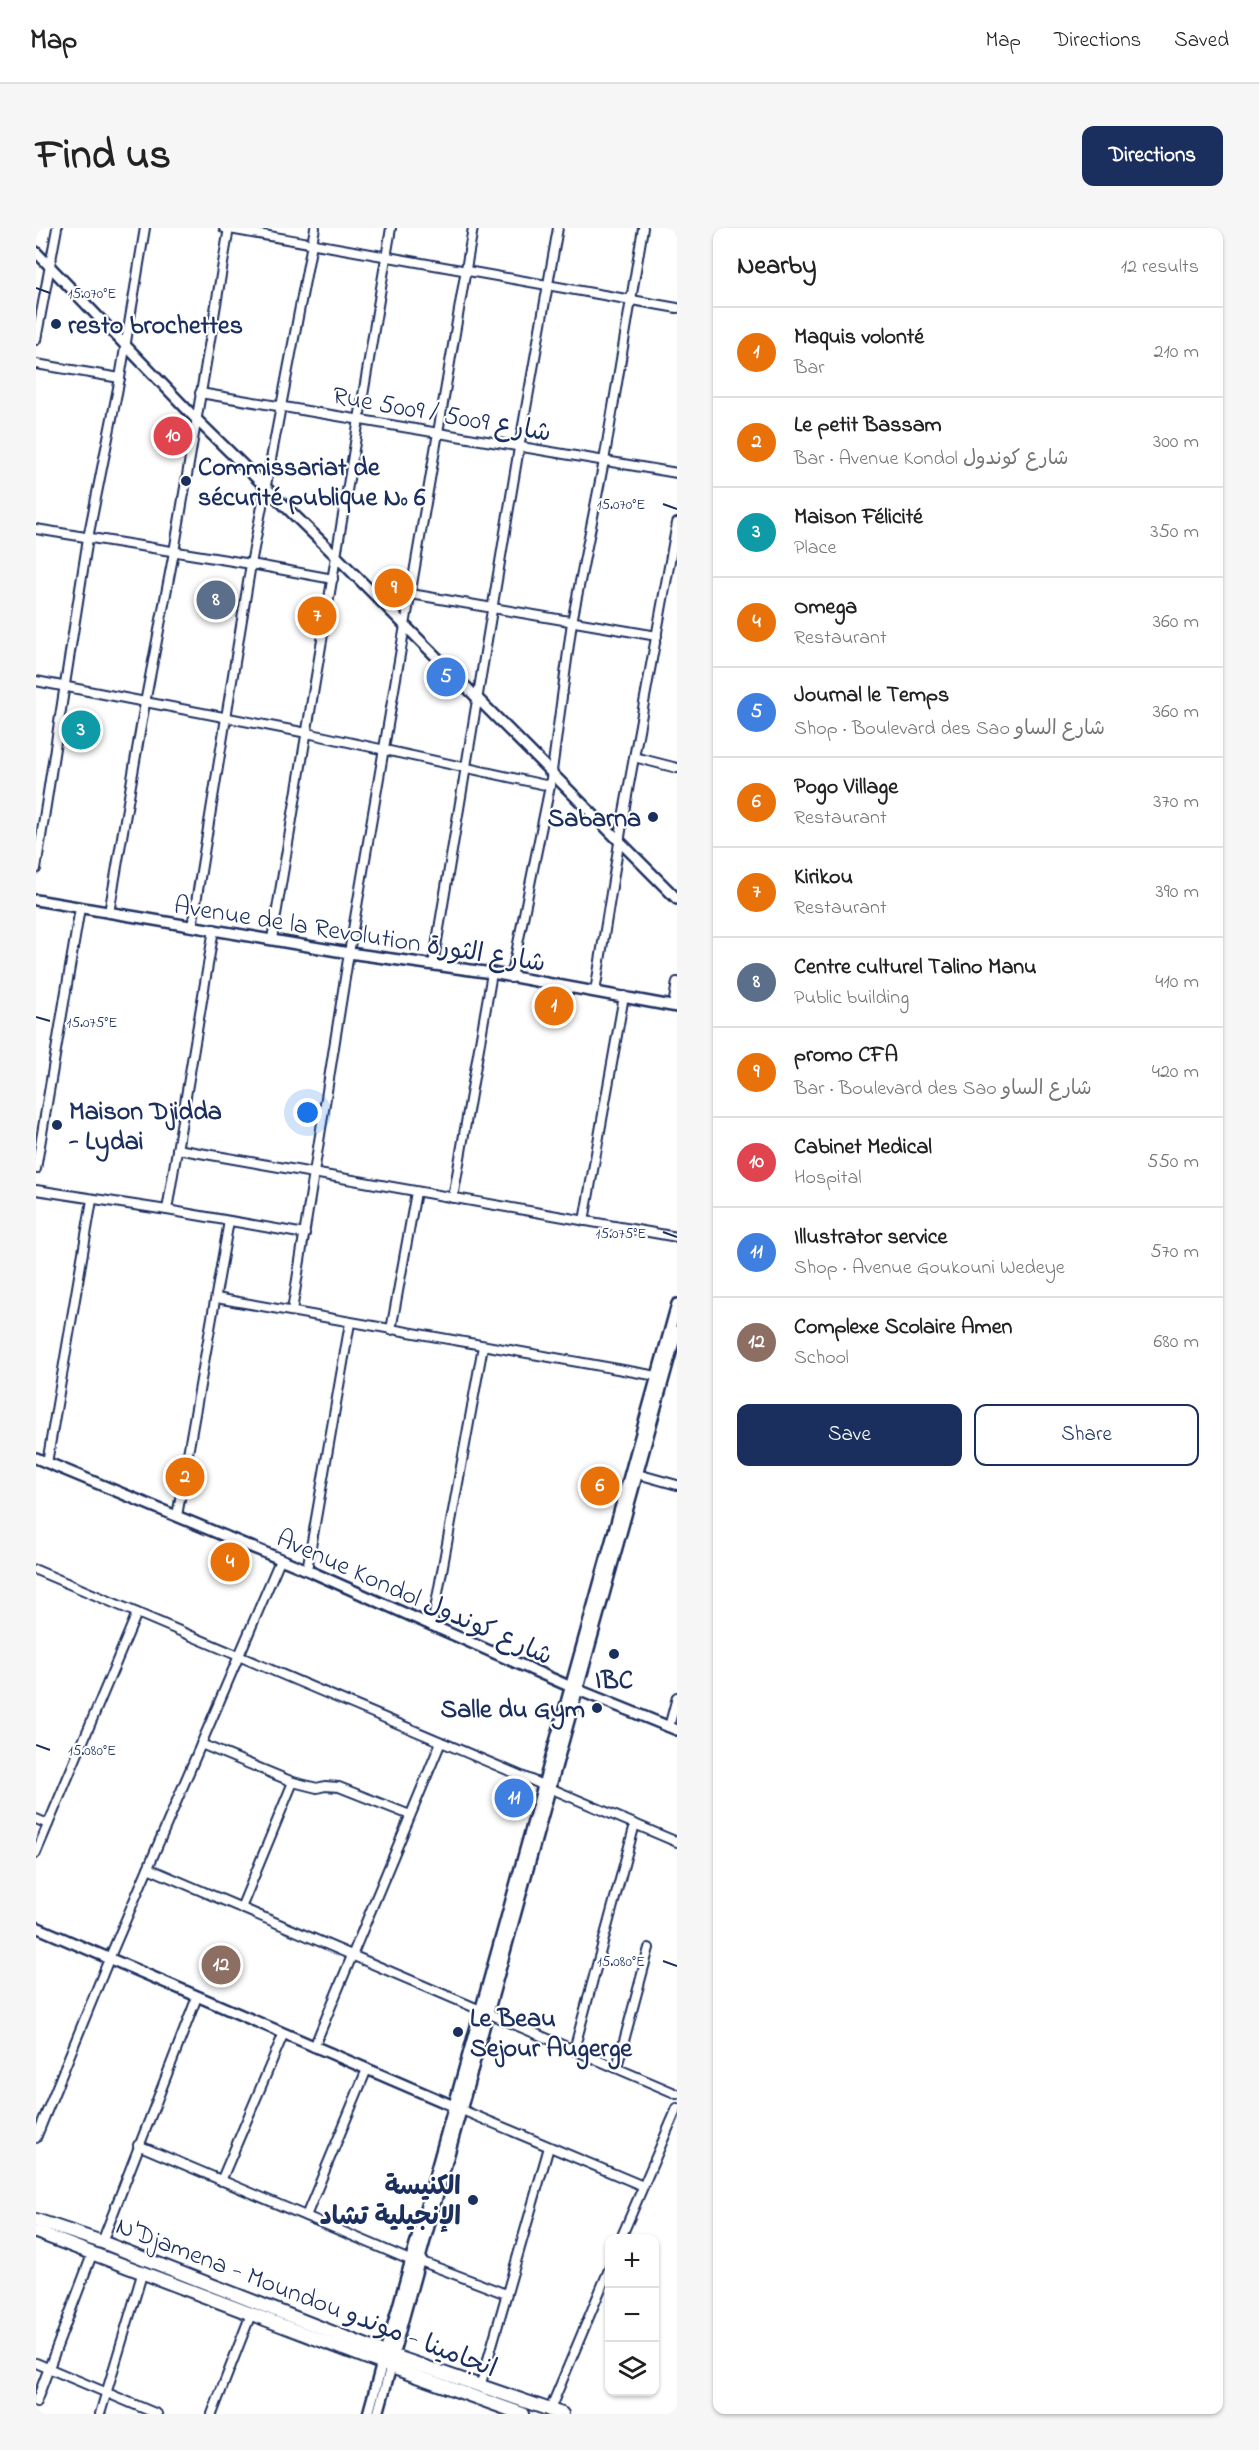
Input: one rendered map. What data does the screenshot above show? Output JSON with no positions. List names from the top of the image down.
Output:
{
  "streets": {
    "main road": ["N'Djamena - Moundou انجامينا - موندو"],
    "street": ["Rue 5009 / شارع 5009", "Avenue de la Revolution شارع الثورة", "Avenue Kondol شارع كوندول"]
  },
  "places": [
    "resto brochettes",
    "Commissariat de sécurité publique Nº 6",
    "Sabarna",
    "Maison Djidda - Lydai",
    "IBC",
    "Salle du Gym",
    "Le Beau Sejour Augerge",
    "الكنيسة الإنجيلية تشاد"
  ],
  "page": {
    "header": "Map",
    "nav": ["Map", "Directions", "Saved"],
    "title": "Find us",
    "buttons": [
      "Directions",
      ["Save", "Share"]
    ],
    "heading": ["Nearby", "12 results"],
    "list": [
      {
        "mark": "1",
        "name": "Maquis volonté",
        "note": "Bar",
        "value": "210 m"
      },
      {
        "mark": "2",
        "name": "Le petit Bassam",
        "note": "Bar · Avenue Kondol شارع كوندول",
        "value": "300 m"
      },
      {
        "mark": "3",
        "name": "Maison Félicité",
        "note": "Place",
        "value": "350 m"
      },
      {
        "mark": "4",
        "name": "Omega",
        "note": "Restaurant",
        "value": "360 m"
      },
      {
        "mark": "5",
        "name": "Journal le Temps",
        "note": "Shop · Boulevard des Sao شارع الساو",
        "value": "360 m"
      },
      {
        "mark": "6",
        "name": "Pogo Village",
        "note": "Restaurant",
        "value": "370 m"
      },
      {
        "mark": "7",
        "name": "Kirikou",
        "note": "Restaurant",
        "value": "390 m"
      },
      {
        "mark": "8",
        "name": "Centre culturel Talino Manu",
        "note": "Public building",
        "value": "410 m"
      },
      {
        "mark": "9",
        "name": "promo CFA",
        "note": "Bar · Boulevard des Sao شارع الساو",
        "value": "420 m"
      },
      {
        "mark": "10",
        "name": "Cabinet Medical",
        "note": "Hospital",
        "value": "550 m"
      },
      {
        "mark": "11",
        "name": "Illustrator service",
        "note": "Shop · Avenue Goukouni Wedeye",
        "value": "570 m"
      },
      {
        "mark": "12",
        "name": "Complexe Scolaire Amen",
        "note": "School",
        "value": "680 m"
      }
    ],
    "pins": [
      "10",
      "9",
      "8",
      "7",
      "5",
      "3",
      "1",
      "2",
      "6",
      "4",
      "11",
      "12"
    ],
    "map_buttons": ["+", "−"]
  },
  "coordinates": ["15.070°E", "15.075°E", "15.080°E"]
}
